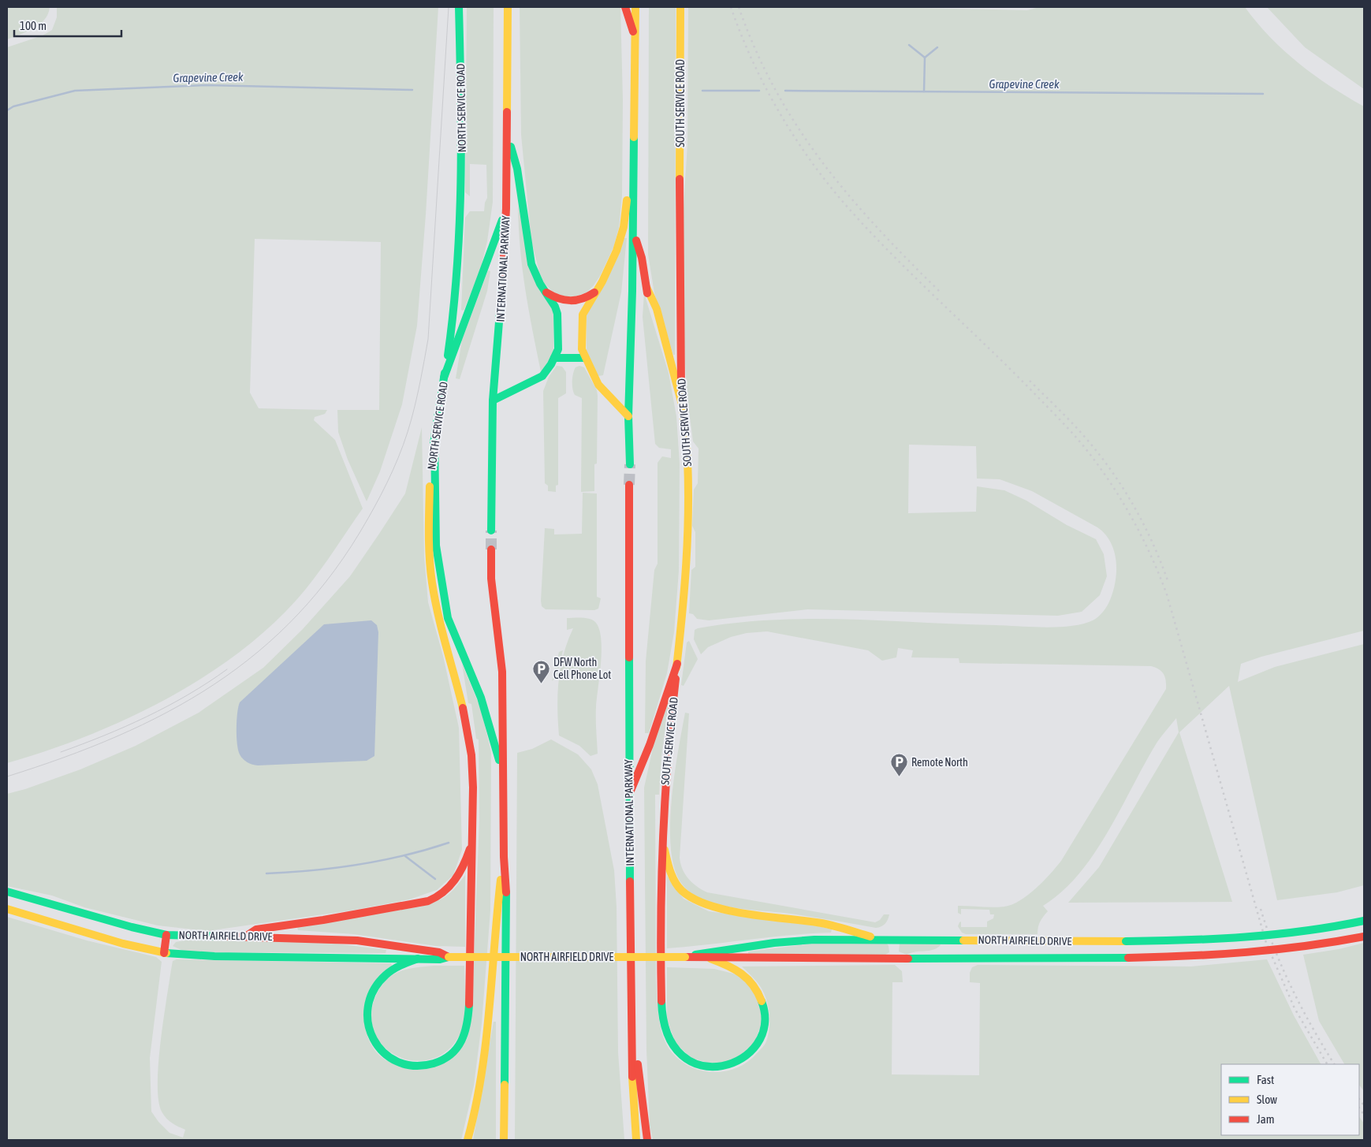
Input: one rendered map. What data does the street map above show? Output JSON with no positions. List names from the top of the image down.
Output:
{
  "streets": {
    "main road": [
      "SOUTH SERVICE ROAD",
      "NORTH SERVICE ROAD",
      "INTERNATIONAL PARKWAY",
      "NORTH AIRFIELD DRIVE"
    ]
  },
  "crossings": [
    ["SOUTH SERVICE ROAD", "NORTH AIRFIELD DRIVE"],
    ["NORTH SERVICE ROAD", "NORTH AIRFIELD DRIVE"]
  ],
  "water": ["Grapevine Creek"],
  "places": {
    "parking": ["DFW North Cell Phone Lot", "Remote North"]
  },
  "legend": ["Fast", "Slow", "Jam"],
  "scale_bar": "100 m"
}
